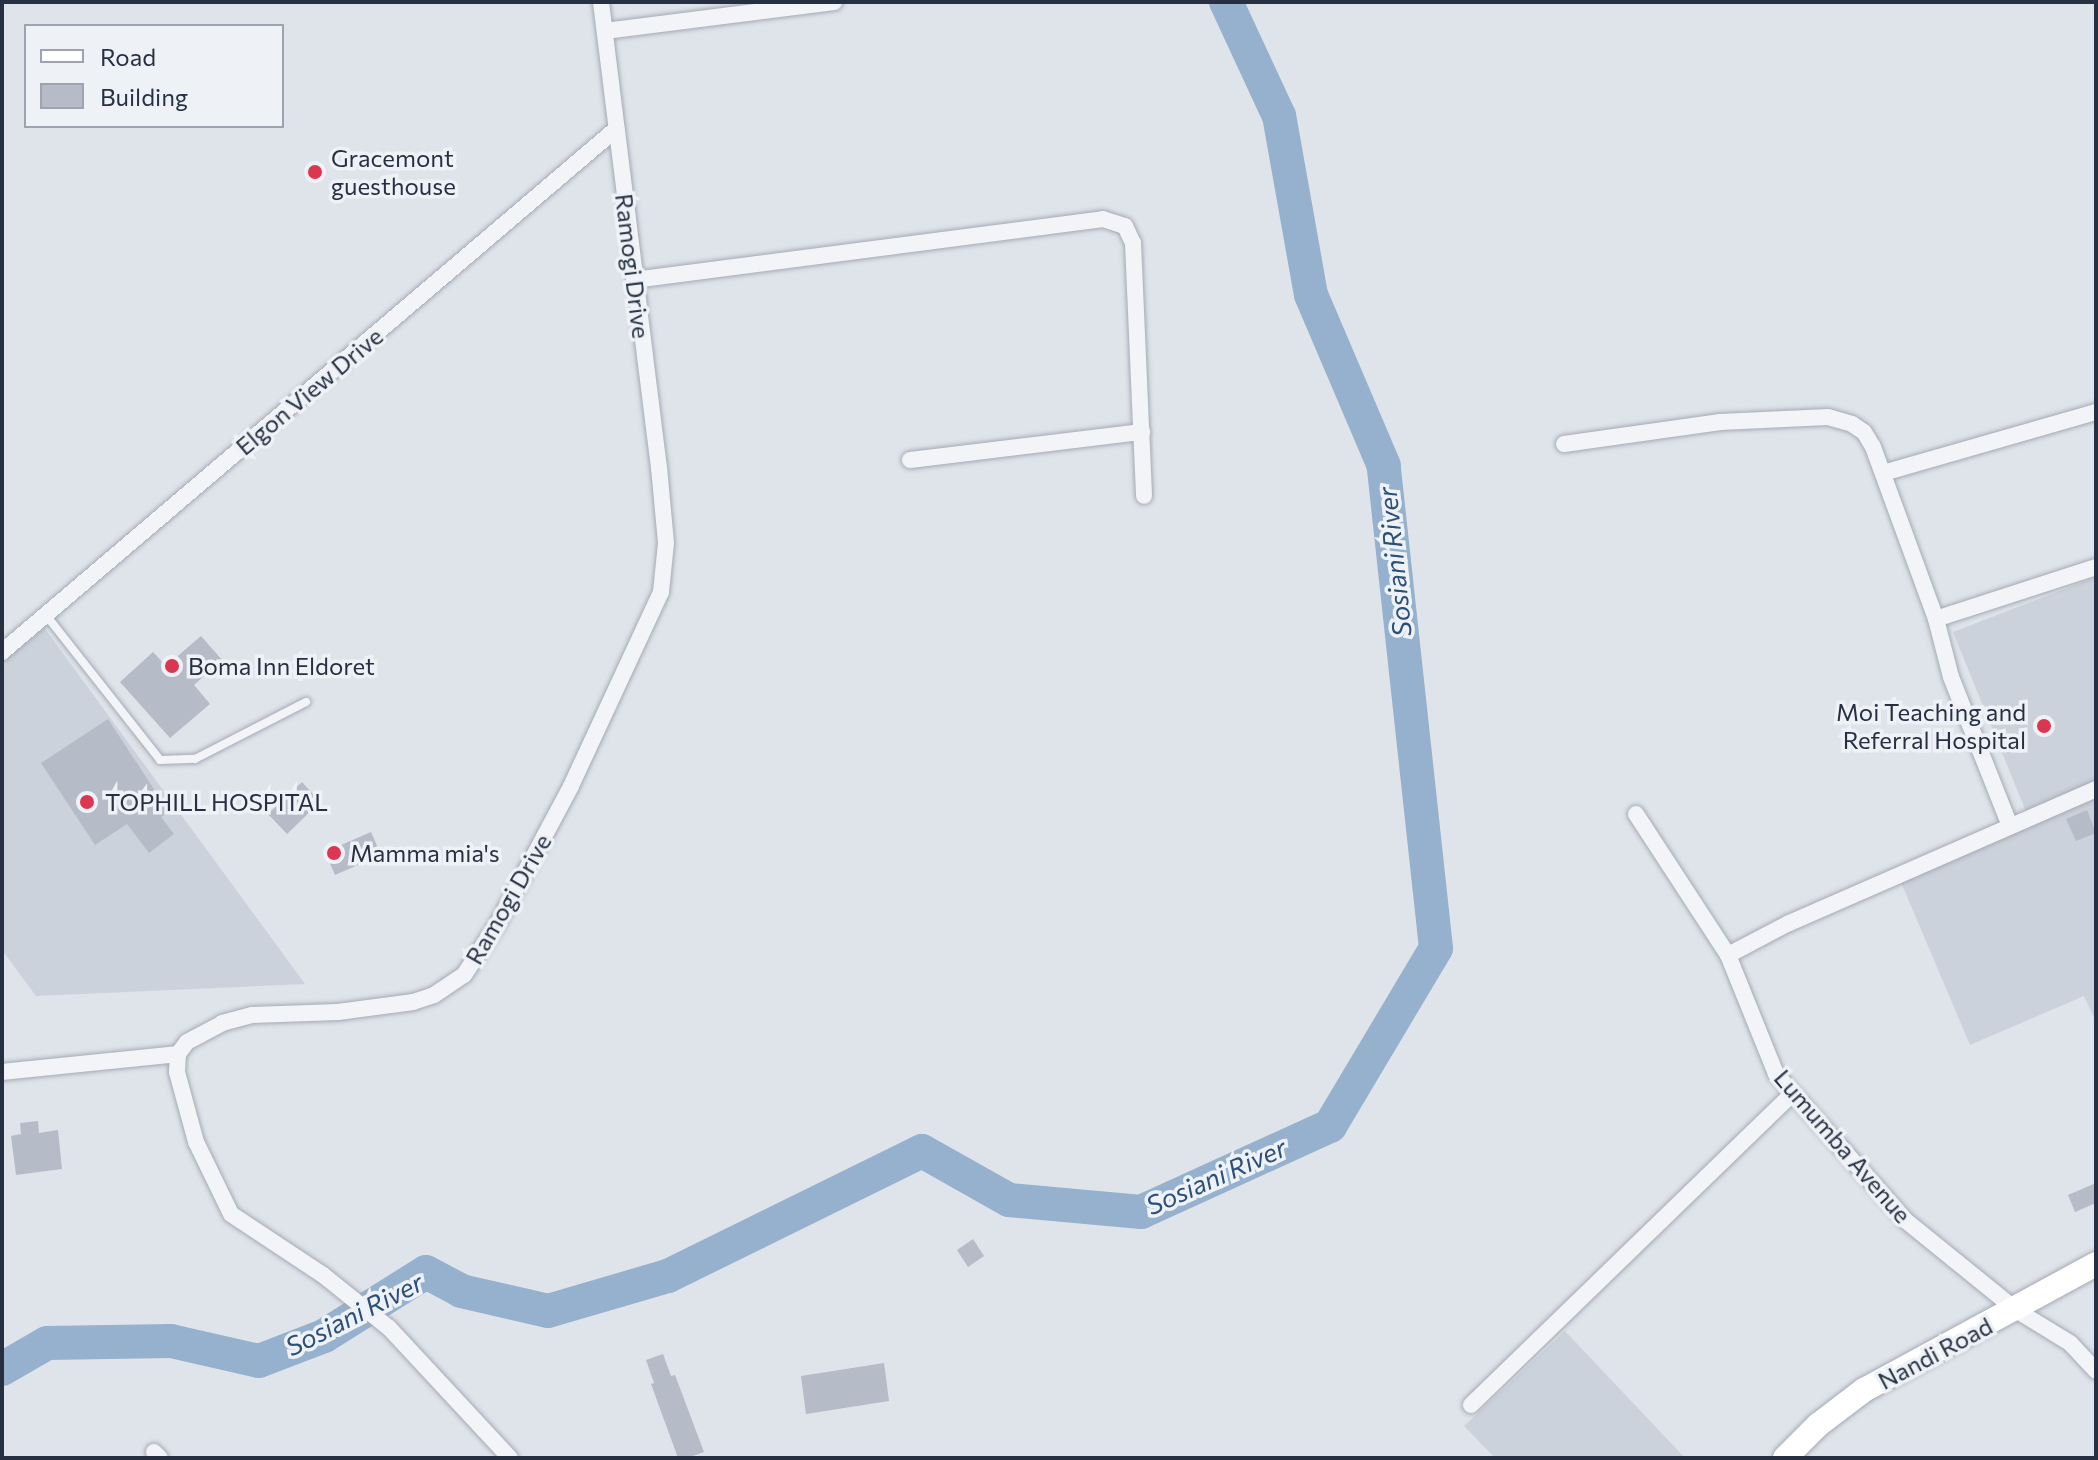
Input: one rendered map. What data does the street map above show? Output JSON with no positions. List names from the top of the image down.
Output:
{
  "streets": {
    "street": [
      "Ramogi Drive",
      "Elgon View Drive",
      "Lumumba Avenue",
      "Nandi Road"
    ]
  },
  "crossings": [
    ["Ramogi Drive", "Elgon View Drive"],
    ["Lumumba Avenue", "Nandi Road"]
  ],
  "water": ["Sosiani River"],
  "places": [
    "Gracemont guesthouse",
    "Boma Inn Eldoret",
    "Moi Teaching and Referral Hospital",
    "TOPHILL HOSPITAL",
    "Mamma mia's"
  ],
  "legend": ["Road", "Building"]
}
